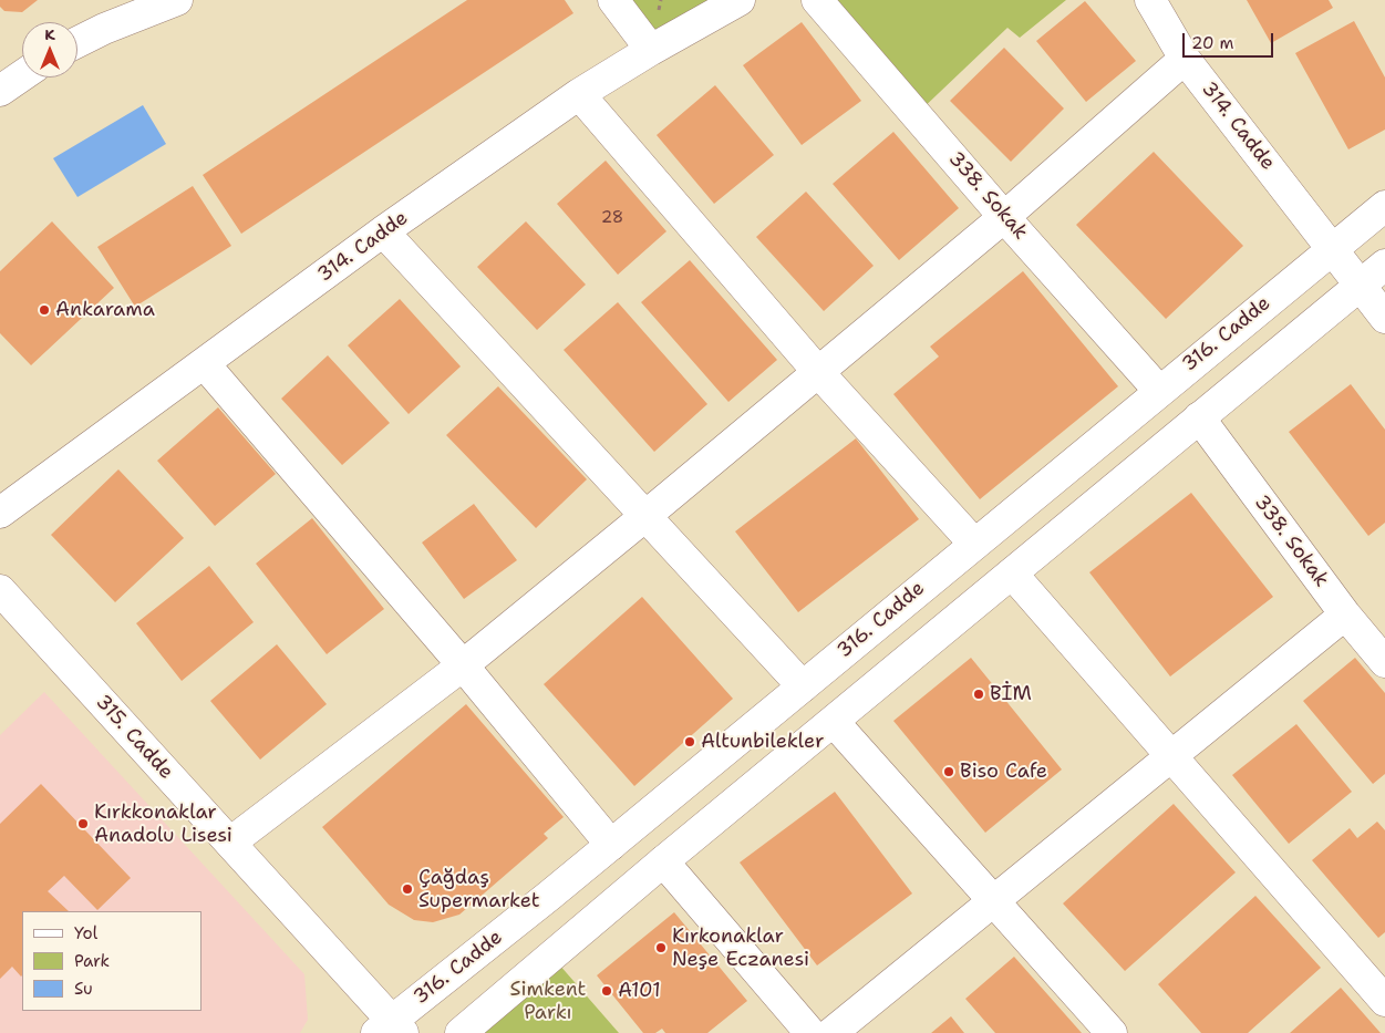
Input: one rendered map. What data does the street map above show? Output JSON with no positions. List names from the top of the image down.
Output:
{
  "streets": {
    "street": [
      "314. Cadde",
      "338. Sokak",
      "316. Cadde",
      "315. Cadde"
    ]
  },
  "crossings": [
    ["314. Cadde", "316. Cadde"],
    ["338. Sokak", "316. Cadde"],
    ["316. Cadde", "315. Cadde"]
  ],
  "parks": ["Simkent Parkı"],
  "places": [
    "Ankarama",
    "BİM",
    "Altunbilekler",
    "Biso Cafe",
    "Kırkkonaklar Anadolu Lisesi",
    "Çağdaş Supermarket",
    "Kırkonaklar Neşe Eczanesi",
    "A101"
  ],
  "house_numbers": ["28"],
  "legend": ["Yol", "Park", "Su"],
  "scale_bar": "20 m",
  "north": "top"
}
